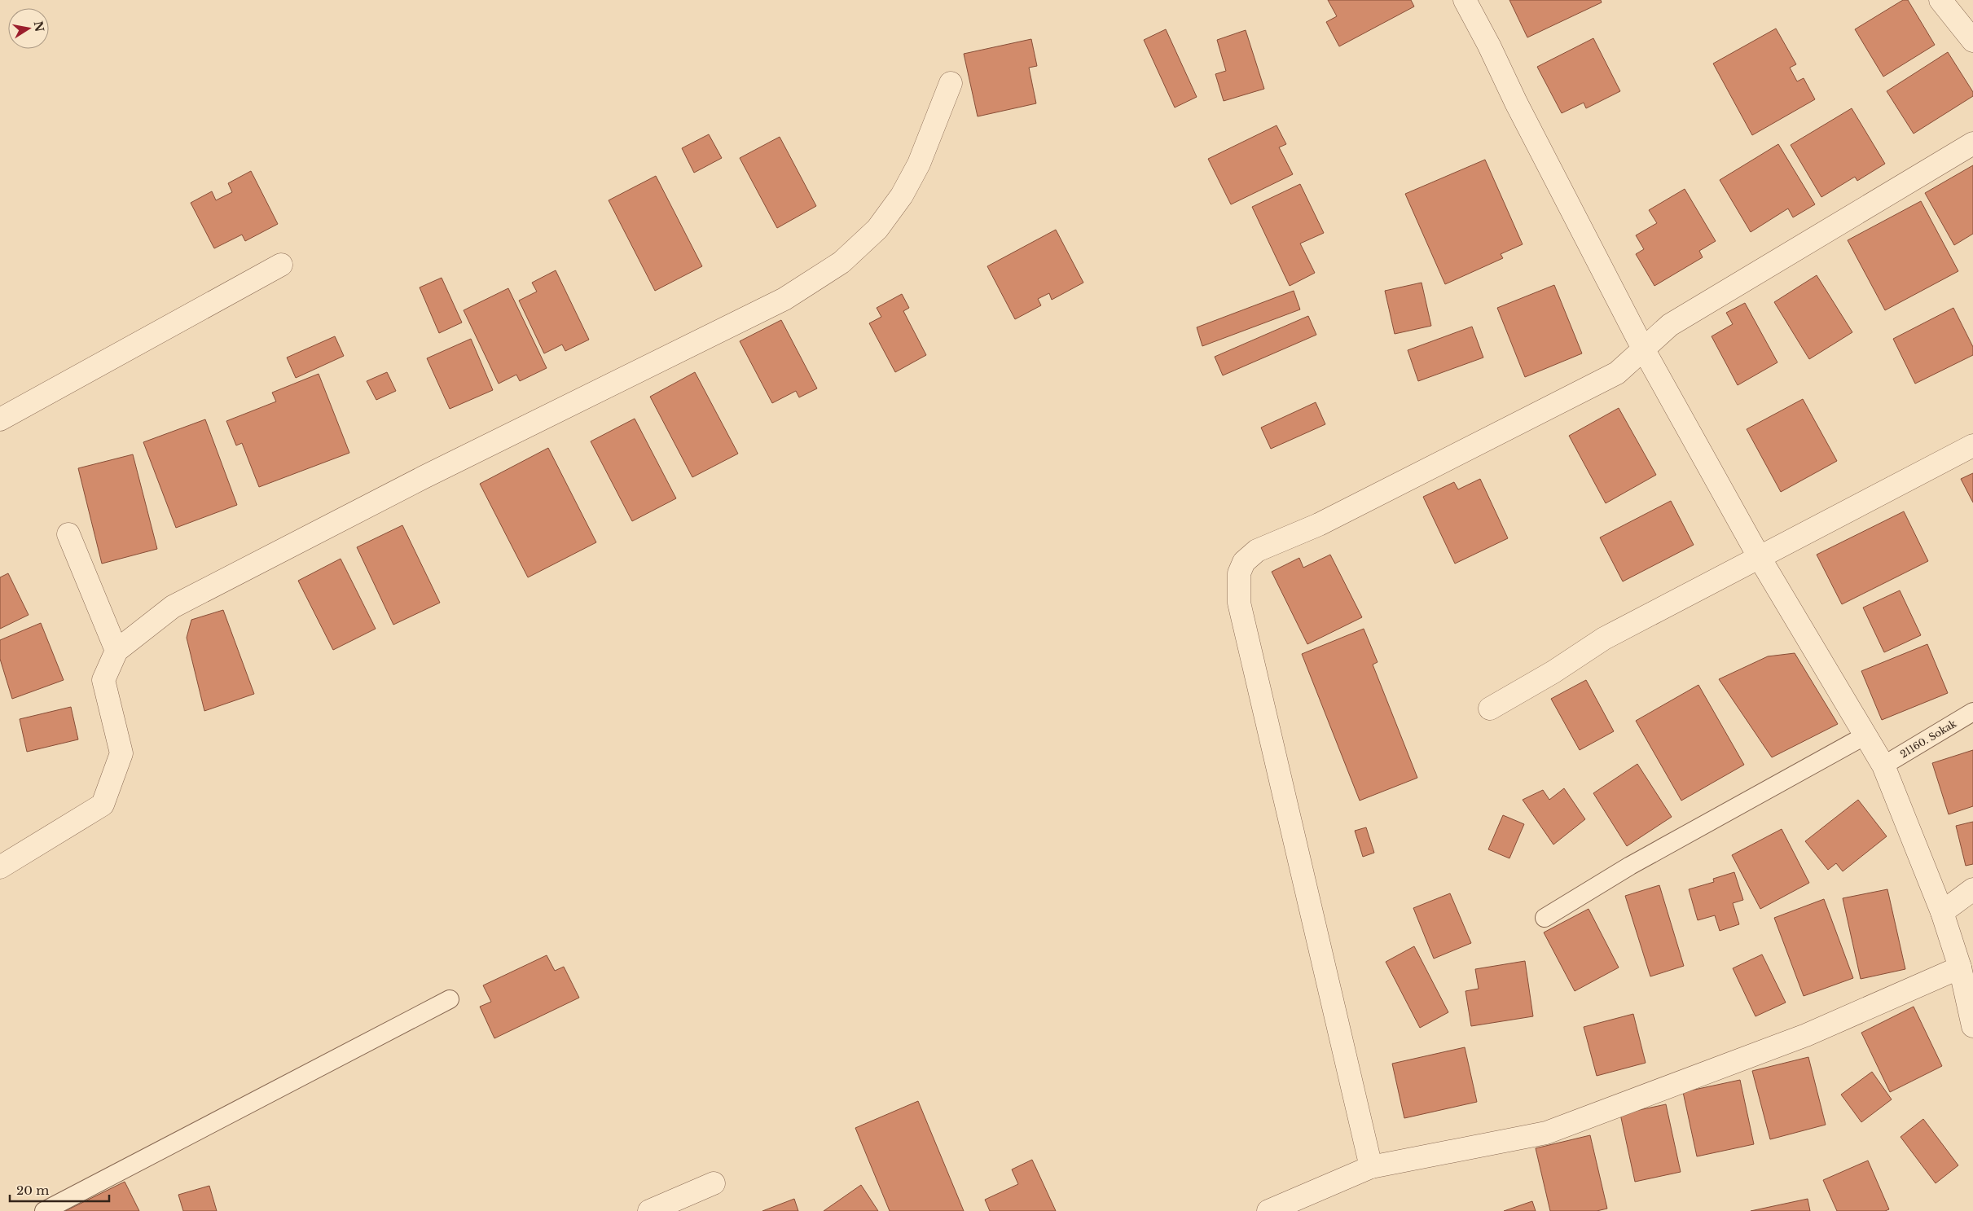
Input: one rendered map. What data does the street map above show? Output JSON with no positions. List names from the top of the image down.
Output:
{
  "streets": {
    "lane": ["21160. Sokak"]
  },
  "scale_bar": "20 m",
  "north": "right"
}
